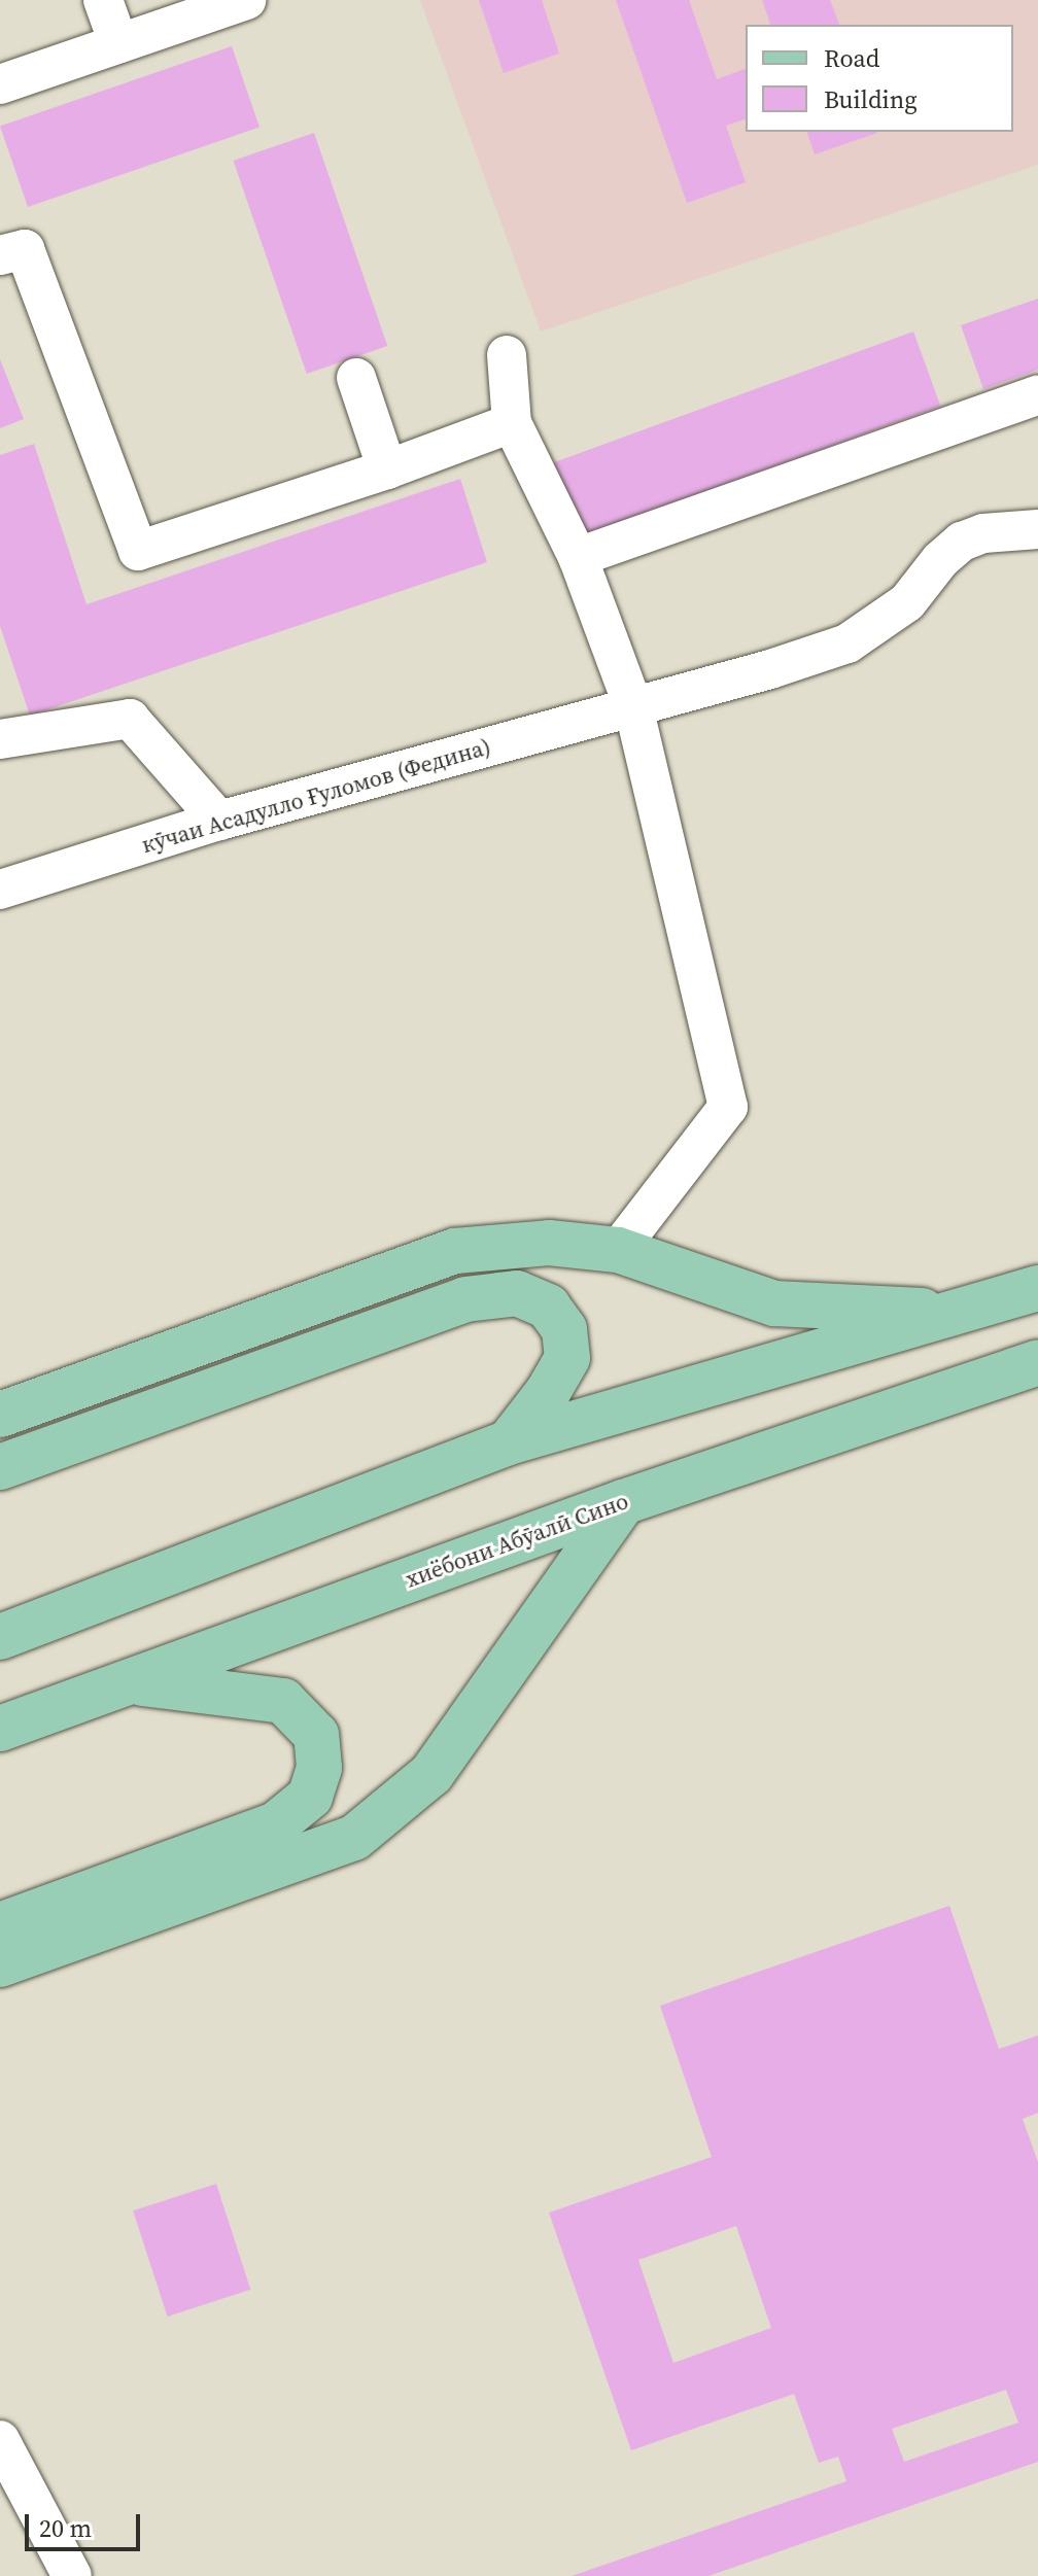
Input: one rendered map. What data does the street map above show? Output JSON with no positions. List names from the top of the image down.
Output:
{
  "streets": {
    "main road": ["хиёбони Абӯалӣ Сино"],
    "street": ["кӯчаи Асадулло Ғуломов (Федина)"]
  },
  "legend": ["Road", "Building"],
  "scale_bar": "20 m"
}
